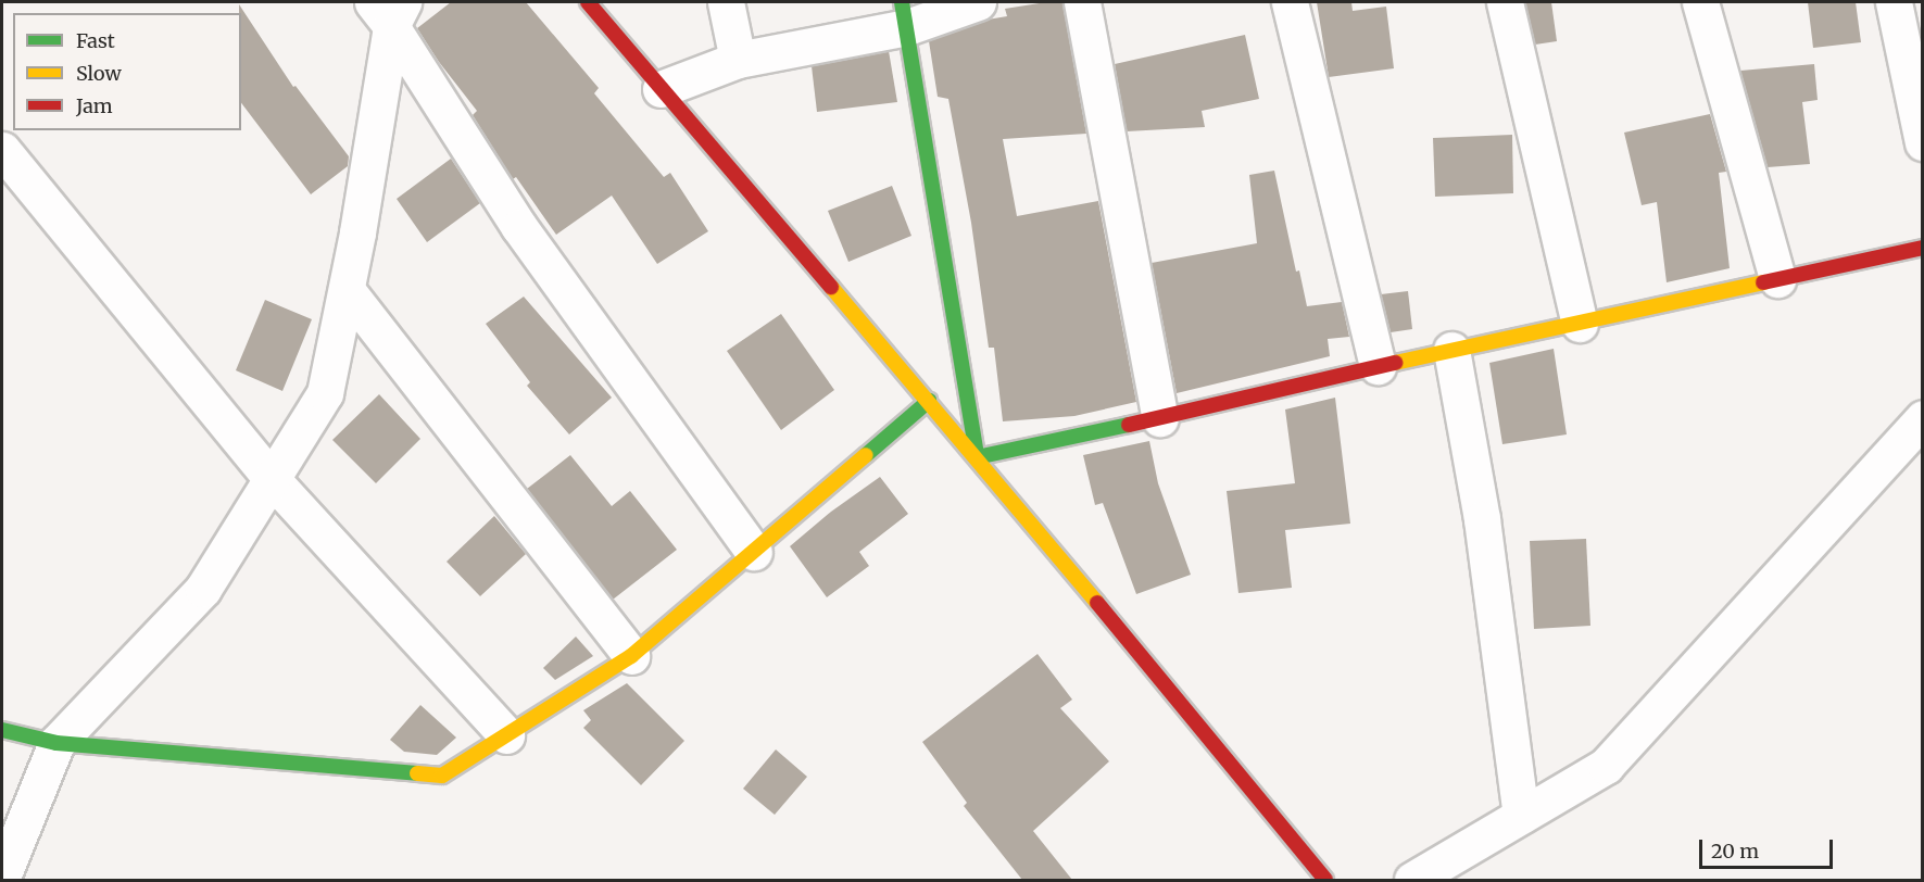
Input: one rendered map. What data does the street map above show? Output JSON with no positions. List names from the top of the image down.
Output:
{
  "legend": ["Fast", "Slow", "Jam"],
  "scale_bar": "20 m"
}
